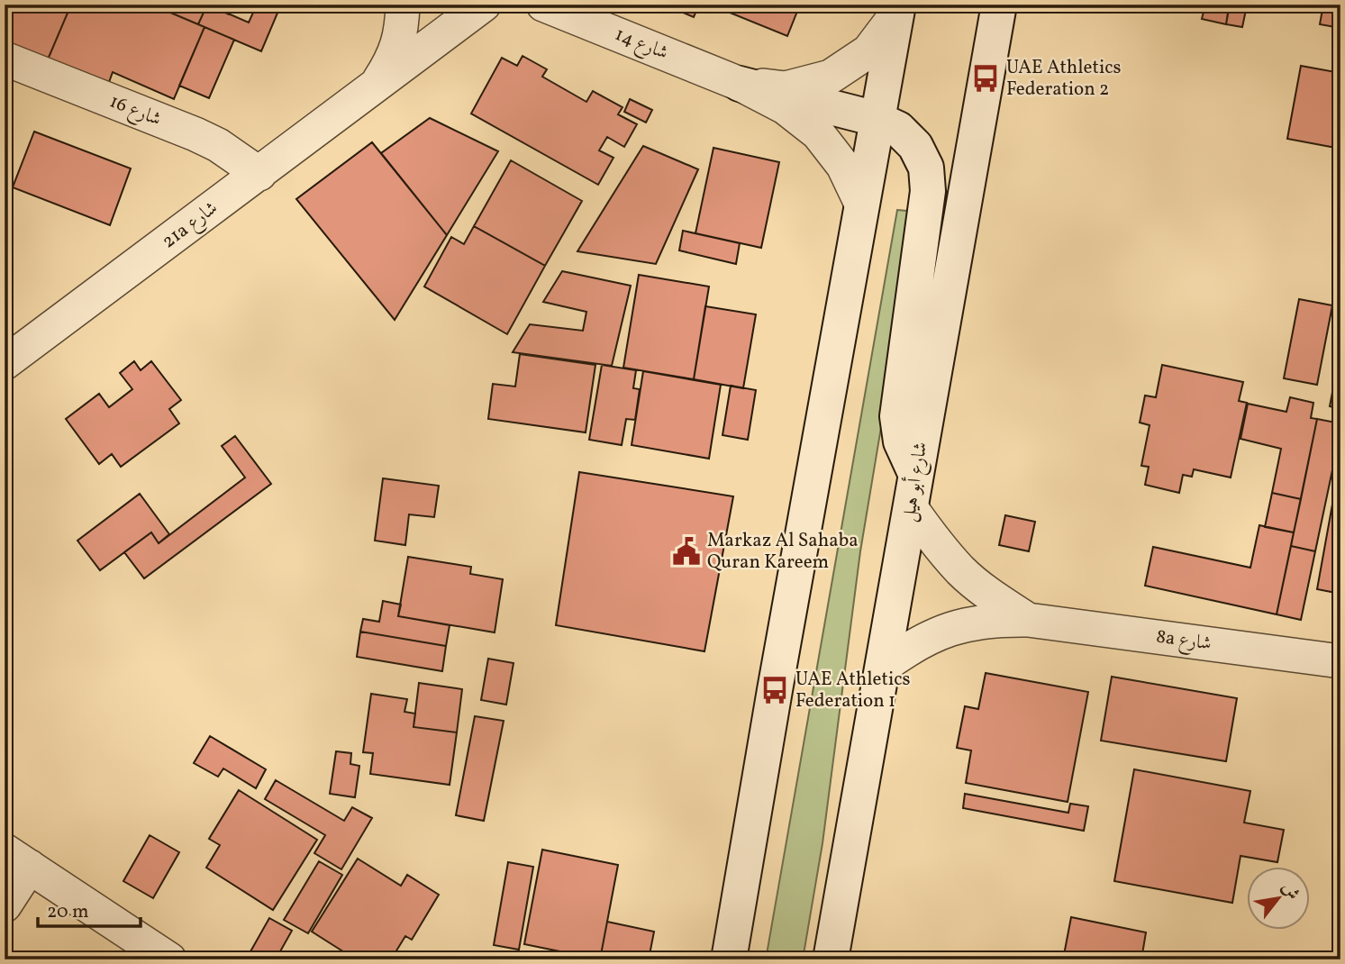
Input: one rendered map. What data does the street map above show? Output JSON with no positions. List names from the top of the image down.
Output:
{
  "streets": {
    "main road": ["شارع أبو هيل"],
    "street": [
      "شارع 14",
      "شارع 16",
      "21a شارع",
      "8a شارع"
    ]
  },
  "crossings": [
    ["شارع 16", "21a شارع"],
    ["شارع أبو هيل", "8a شارع"]
  ],
  "places": {
    "bus stop": ["UAE Athletics Federation 2", "UAE Athletics Federation 1"],
    "public building": ["Markaz Al Sahaba Quran Kareem"]
  },
  "scale_bar": "20 m",
  "north": "top right"
}
